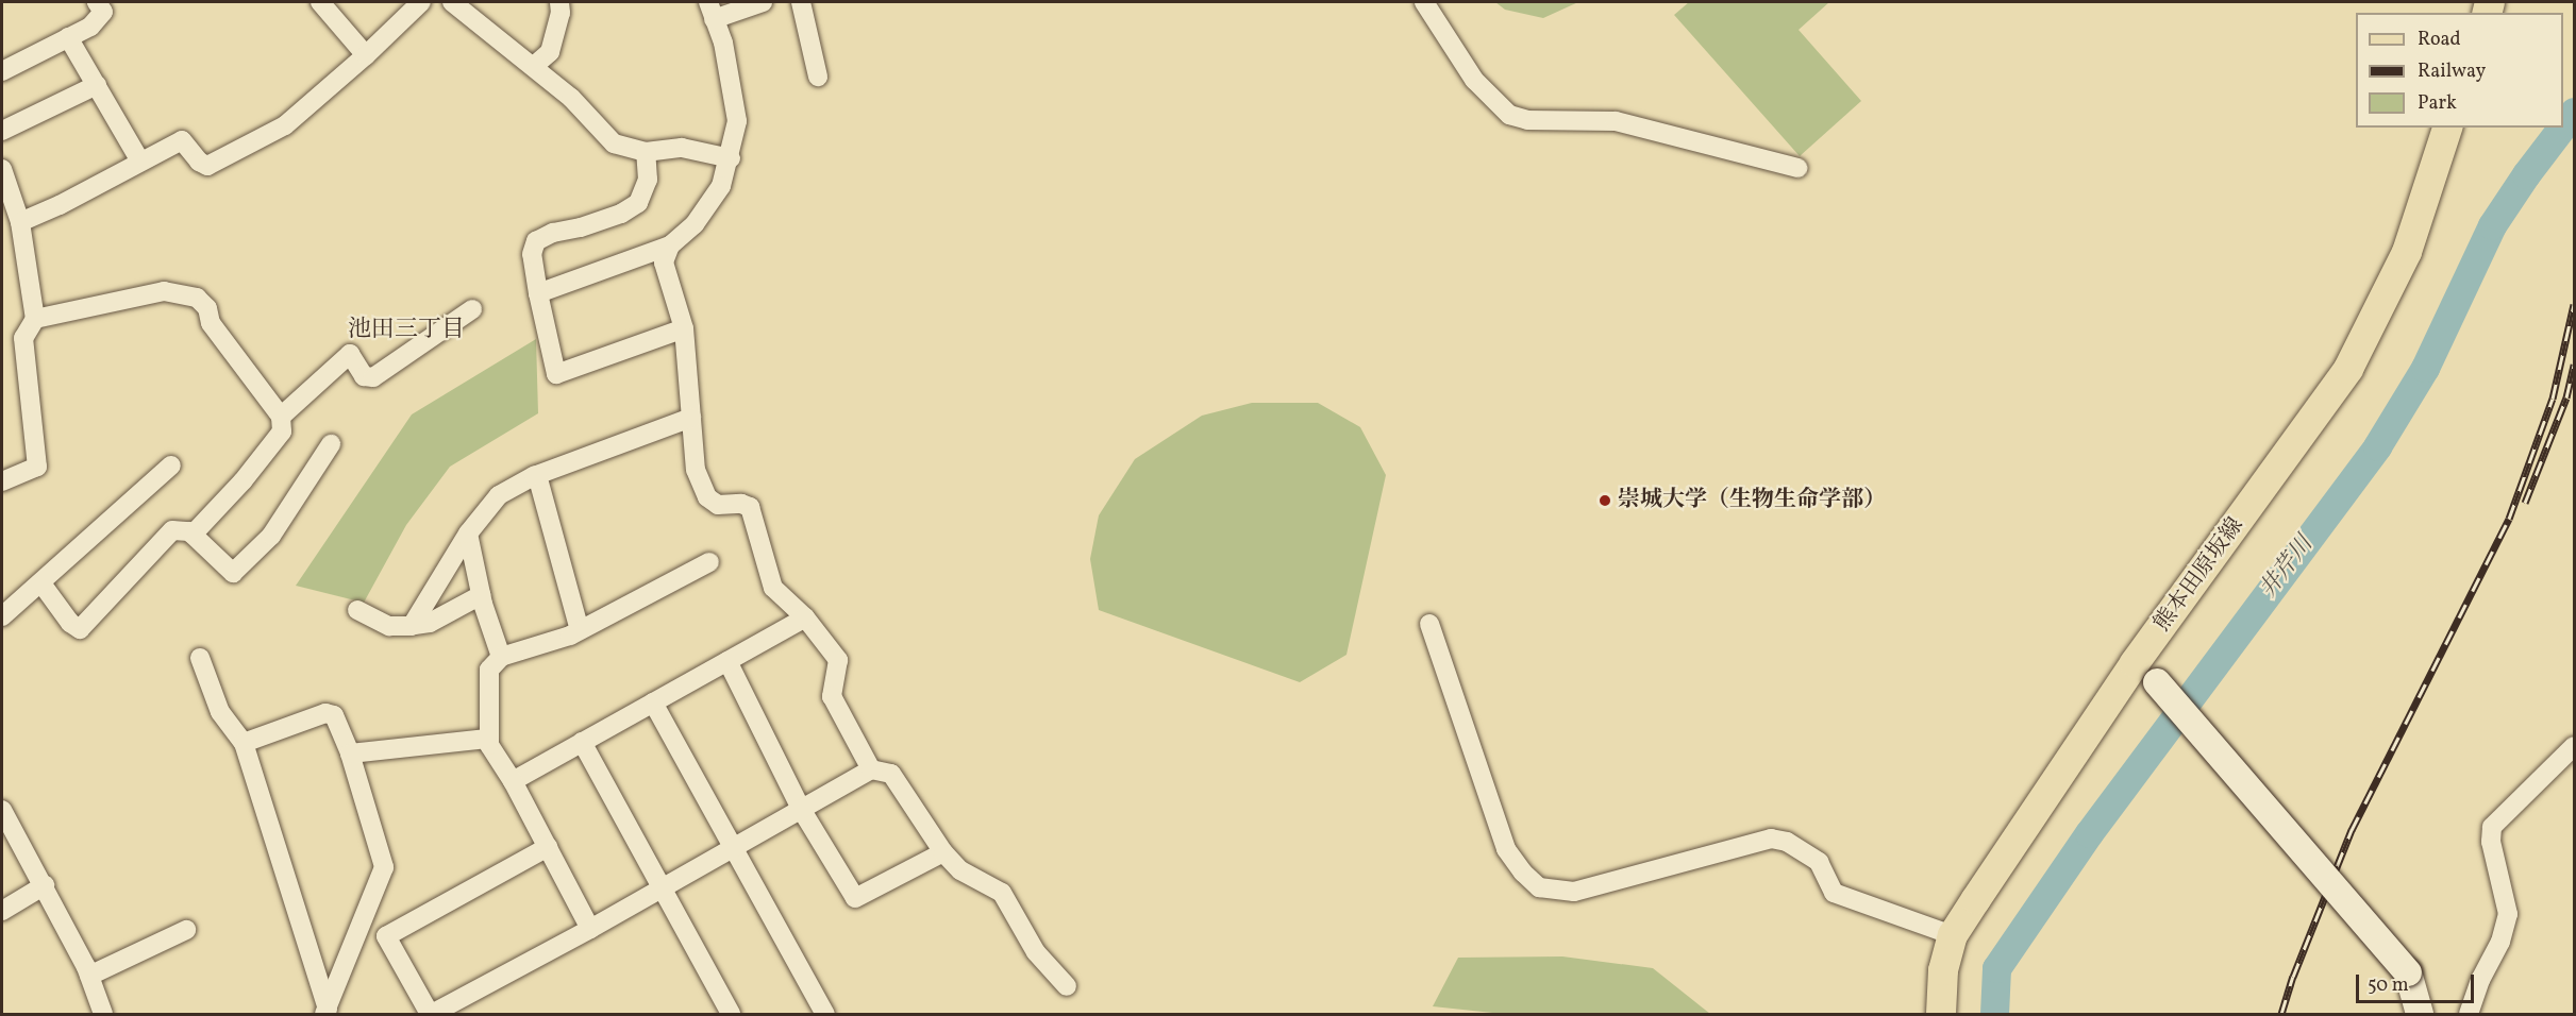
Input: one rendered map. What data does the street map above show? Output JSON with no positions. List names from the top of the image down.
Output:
{
  "streets": {
    "main road": ["熊本田原坂線"]
  },
  "districts": ["池田三丁目"],
  "water": ["井芹川"],
  "places": ["崇城大学（生物生命学部）"],
  "legend": ["Road", "Railway", "Park"],
  "scale_bar": "50 m"
}
